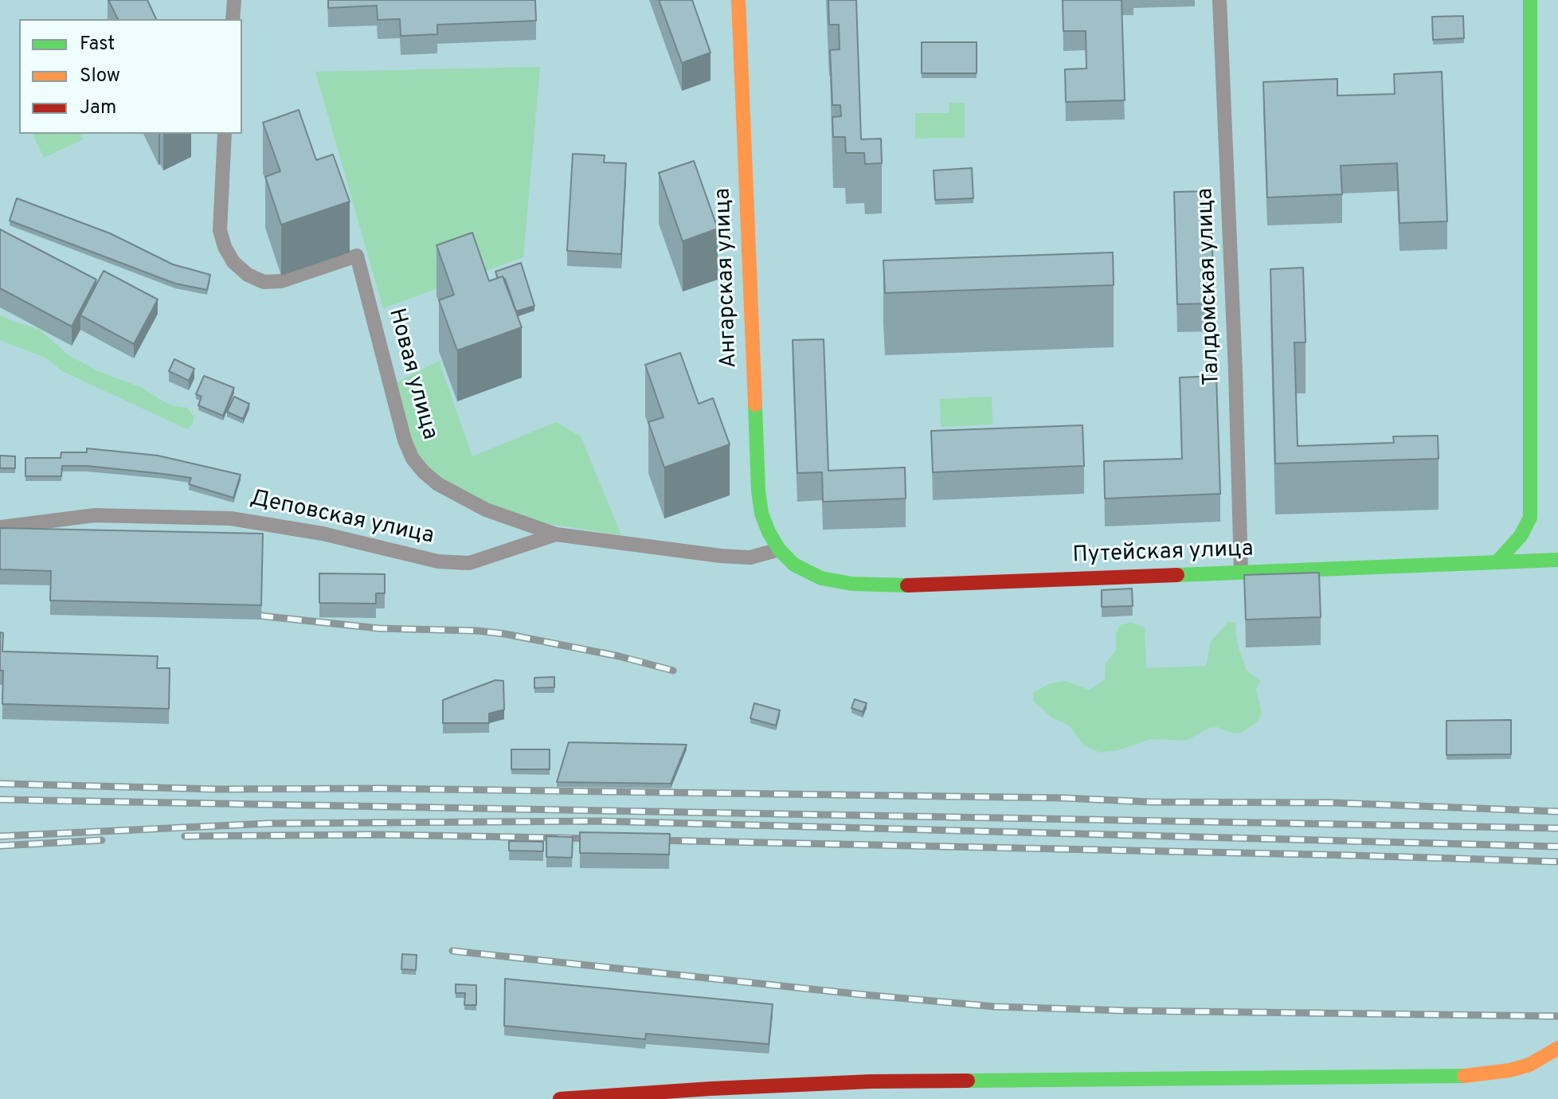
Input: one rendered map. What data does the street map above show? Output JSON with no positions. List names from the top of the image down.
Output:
{
  "streets": {
    "street": [
      "Ангарская улица",
      "Талдомская улица",
      "Новая улица",
      "Деповская улица",
      "Путейская улица"
    ]
  },
  "crossings": [
    ["Ангарская улица", "Новая улица"],
    ["Ангарская улица", "Путейская улица"],
    ["Талдомская улица", "Путейская улица"],
    ["Новая улица", "Деповская улица"],
    ["Новая улица", "Путейская улица"]
  ],
  "legend": ["Fast", "Slow", "Jam"]
}
